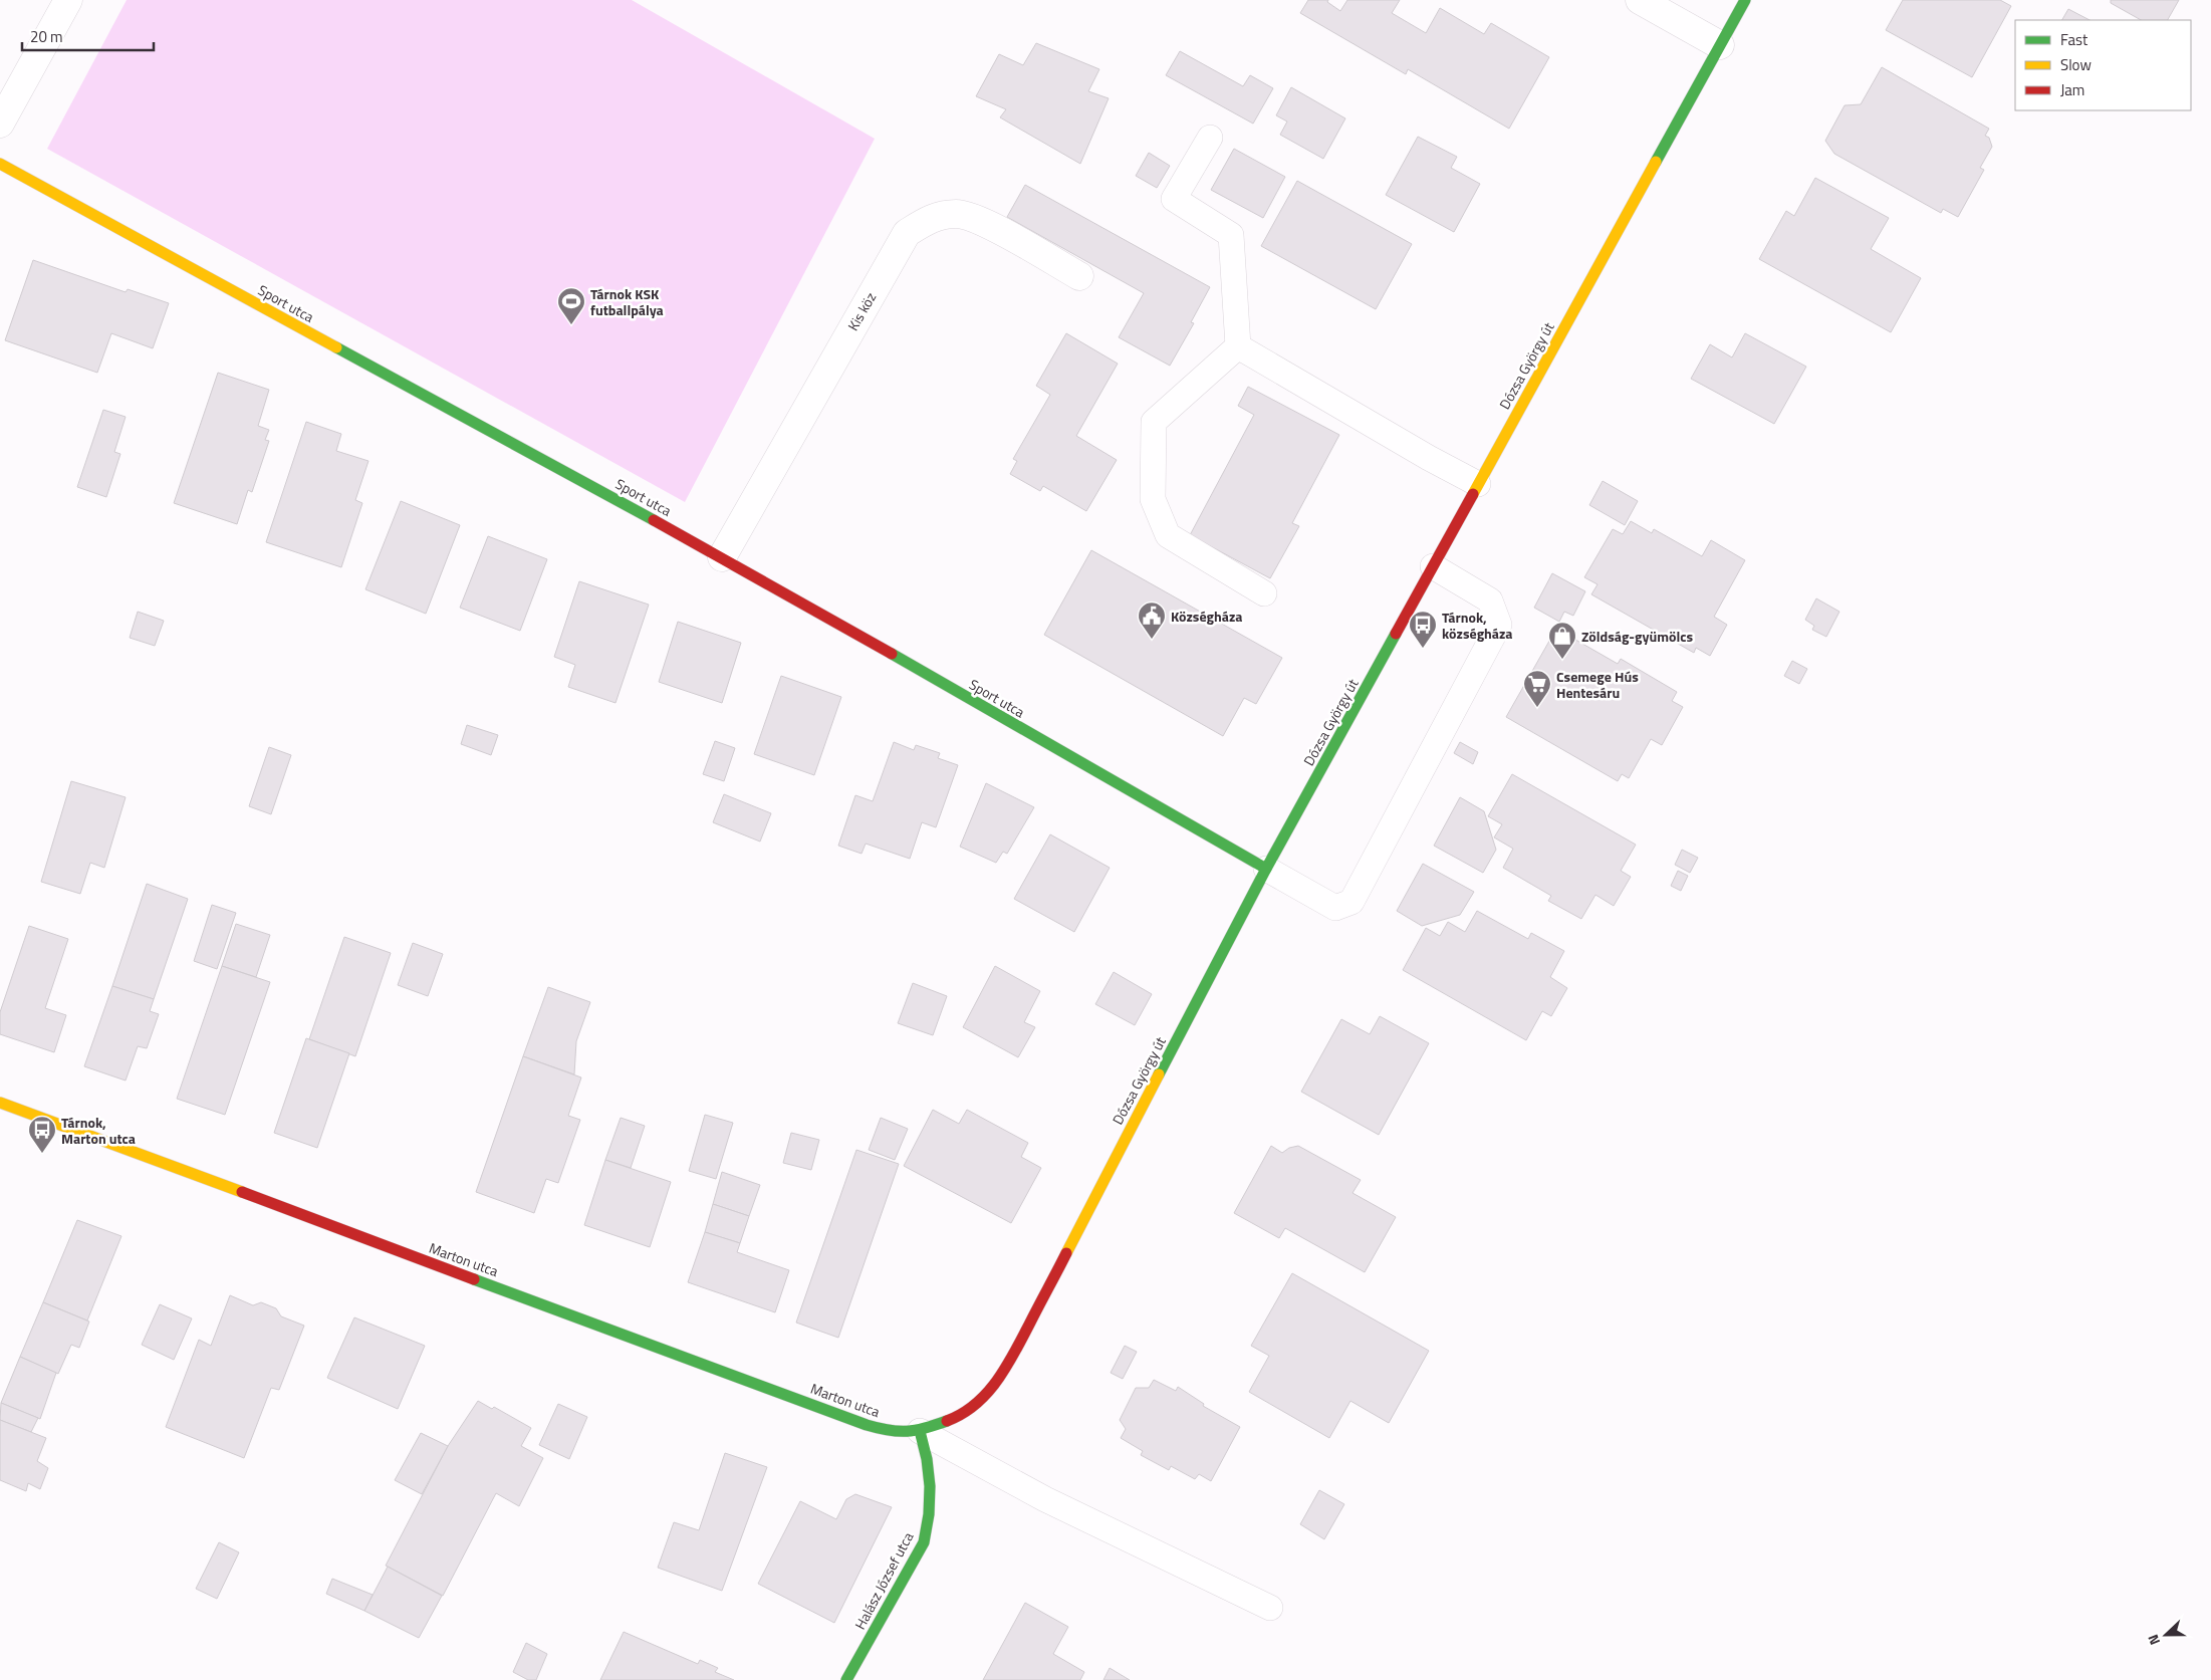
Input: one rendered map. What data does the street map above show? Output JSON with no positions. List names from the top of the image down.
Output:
{
  "streets": {
    "street": [
      "Sport utca",
      "Kis köz",
      "Dózsa György út",
      "Marton utca",
      "Halász József utca"
    ]
  },
  "crossings": [
    ["Sport utca", "Kis köz"],
    ["Sport utca", "Dózsa György út"],
    ["Dózsa György út", "Marton utca"],
    ["Dózsa György út", "Halász József utca"],
    ["Marton utca", "Halász József utca"]
  ],
  "places": {
    "sports": ["Tárnok KSK futballpálya"],
    "public building": ["Községháza"],
    "bus stop": ["Tárnok, községháza", "Tárnok, Marton utca"],
    "shop": ["Zöldság-gyümölcs"],
    "supermarket": ["Csemege Hús Hentesáru"]
  },
  "legend": ["Fast", "Slow", "Jam"],
  "scale_bar": "20 m",
  "north": "left"
}
